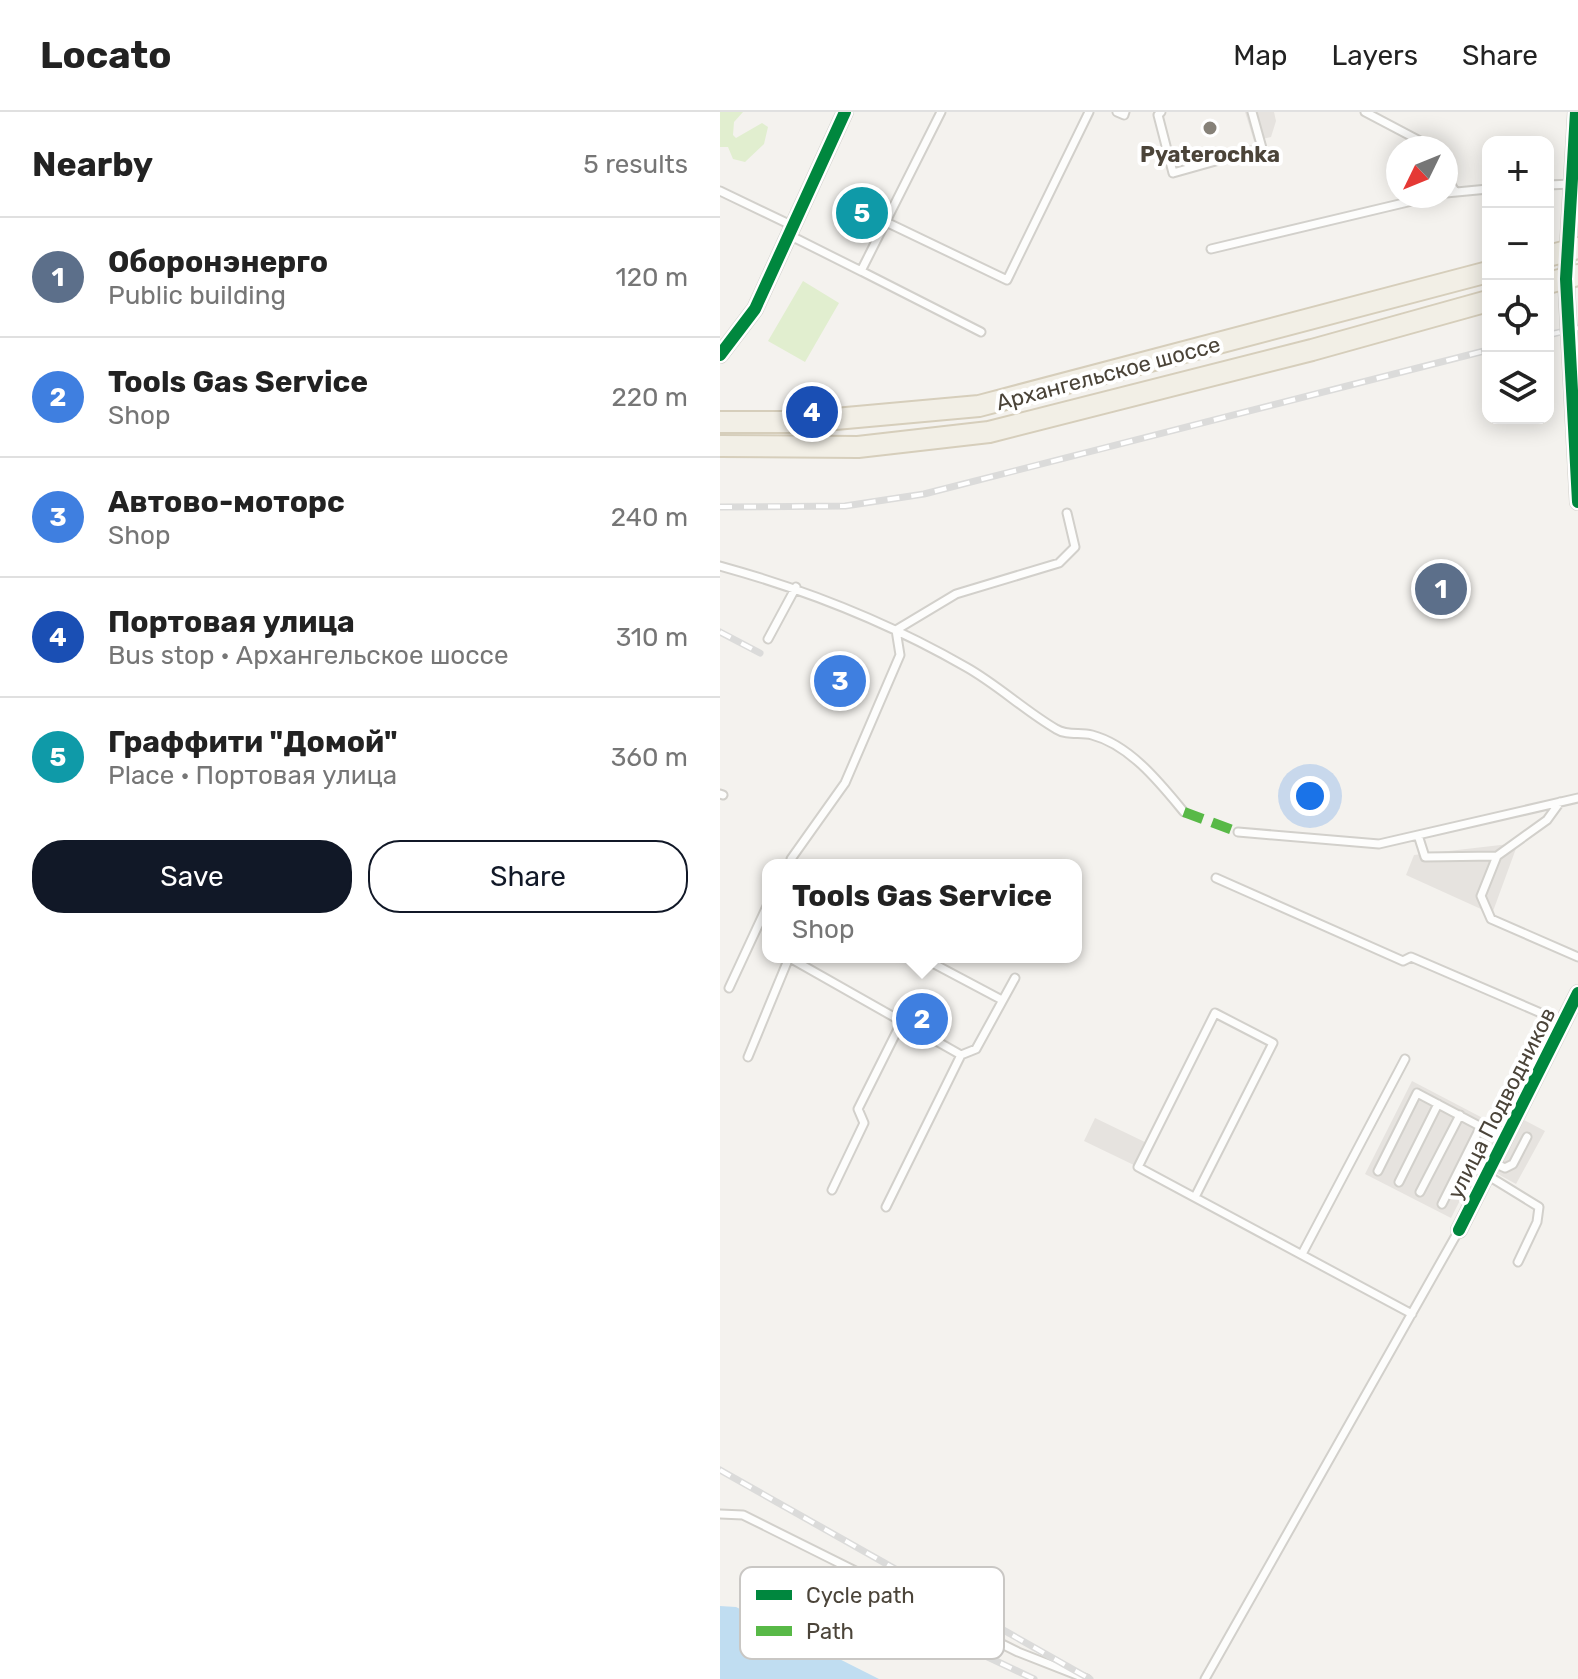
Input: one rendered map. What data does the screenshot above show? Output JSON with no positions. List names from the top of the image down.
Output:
{
  "streets": {
    "main road": ["Архангельское шоссе"],
    "street": ["улица Подводников"]
  },
  "places": ["Pyaterochka"],
  "legend": ["Cycle path", "Path"],
  "north": "bottom left",
  "page": {
    "header": "Locato",
    "nav": ["Map", "Layers", "Share"],
    "heading": ["Nearby", "5 results"],
    "map_buttons": ["+", "−"],
    "pins": [
      "5",
      "4",
      "1",
      "3",
      "2"
    ],
    "list": [
      {
        "mark": "1",
        "name": "Оборонэнерго",
        "note": "Public building",
        "value": "120 m"
      },
      {
        "mark": "2",
        "name": "Tools Gas Service",
        "note": "Shop",
        "value": "220 m"
      },
      {
        "mark": "3",
        "name": "Автово-моторс",
        "note": "Shop",
        "value": "240 m"
      },
      {
        "mark": "4",
        "name": "Портовая улица",
        "note": "Bus stop · Архангельское шоссе",
        "value": "310 m"
      },
      {
        "mark": "5",
        "name": "Граффити \"Домой\"",
        "note": "Place · Портовая улица",
        "value": "360 m"
      }
    ],
    "buttons": ["Save", "Share"],
    "popup": ["Tools Gas Service", "Shop"]
  }
}
